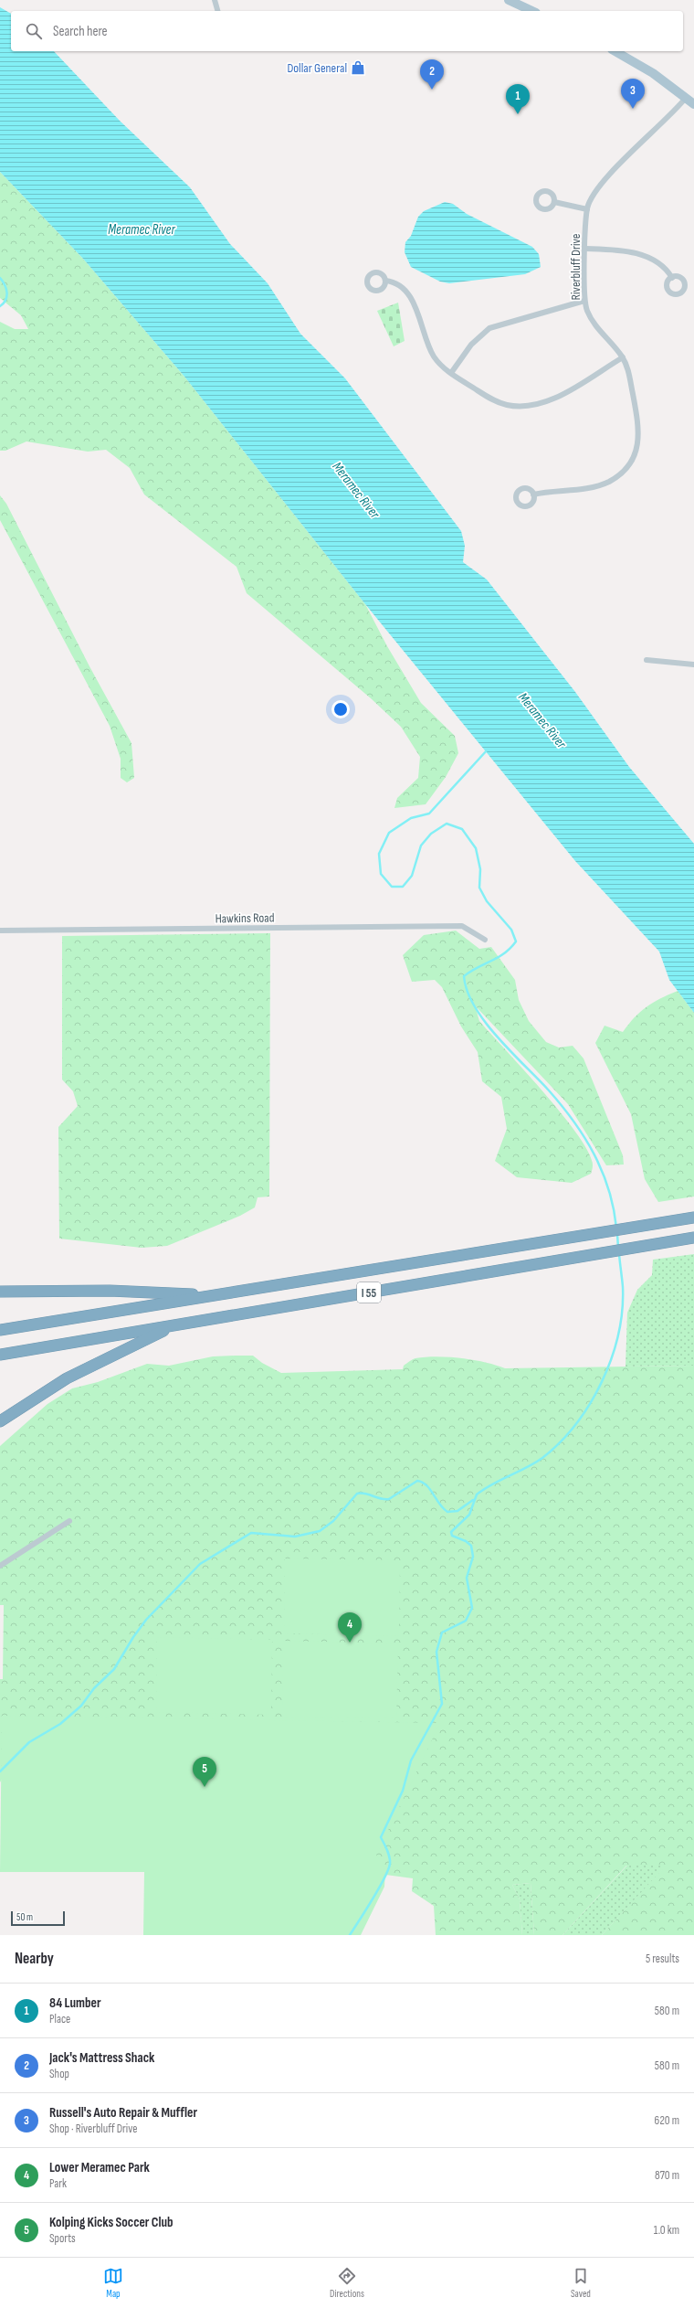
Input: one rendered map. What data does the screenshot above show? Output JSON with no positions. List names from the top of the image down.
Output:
{
  "streets": {
    "highway": ["I 55"],
    "street": ["Riverbluff Drive", "Hawkins Road"]
  },
  "water": ["Meramec River"],
  "places": {
    "shop": ["Dollar General"]
  },
  "scale_bar": "50 m",
  "page": {
    "search": "Search here",
    "pins": [
      "2",
      "3",
      "1",
      "4",
      "5"
    ],
    "scale": "50 m",
    "heading": ["Nearby", "5 results"],
    "list": [
      {
        "mark": "1",
        "name": "84 Lumber",
        "note": "Place",
        "value": "580 m"
      },
      {
        "mark": "2",
        "name": "Jack's Mattress Shack",
        "note": "Shop",
        "value": "580 m"
      },
      {
        "mark": "3",
        "name": "Russell's Auto Repair & Muffler",
        "note": "Shop · Riverbluff Drive",
        "value": "620 m"
      },
      {
        "mark": "4",
        "name": "Lower Meramec Park",
        "note": "Park",
        "value": "870 m"
      },
      {
        "mark": "5",
        "name": "Kolping Kicks Soccer Club",
        "note": "Sports",
        "value": "1.0 km"
      }
    ],
    "nav": ["Map", "Directions", "Saved"]
  }
}
